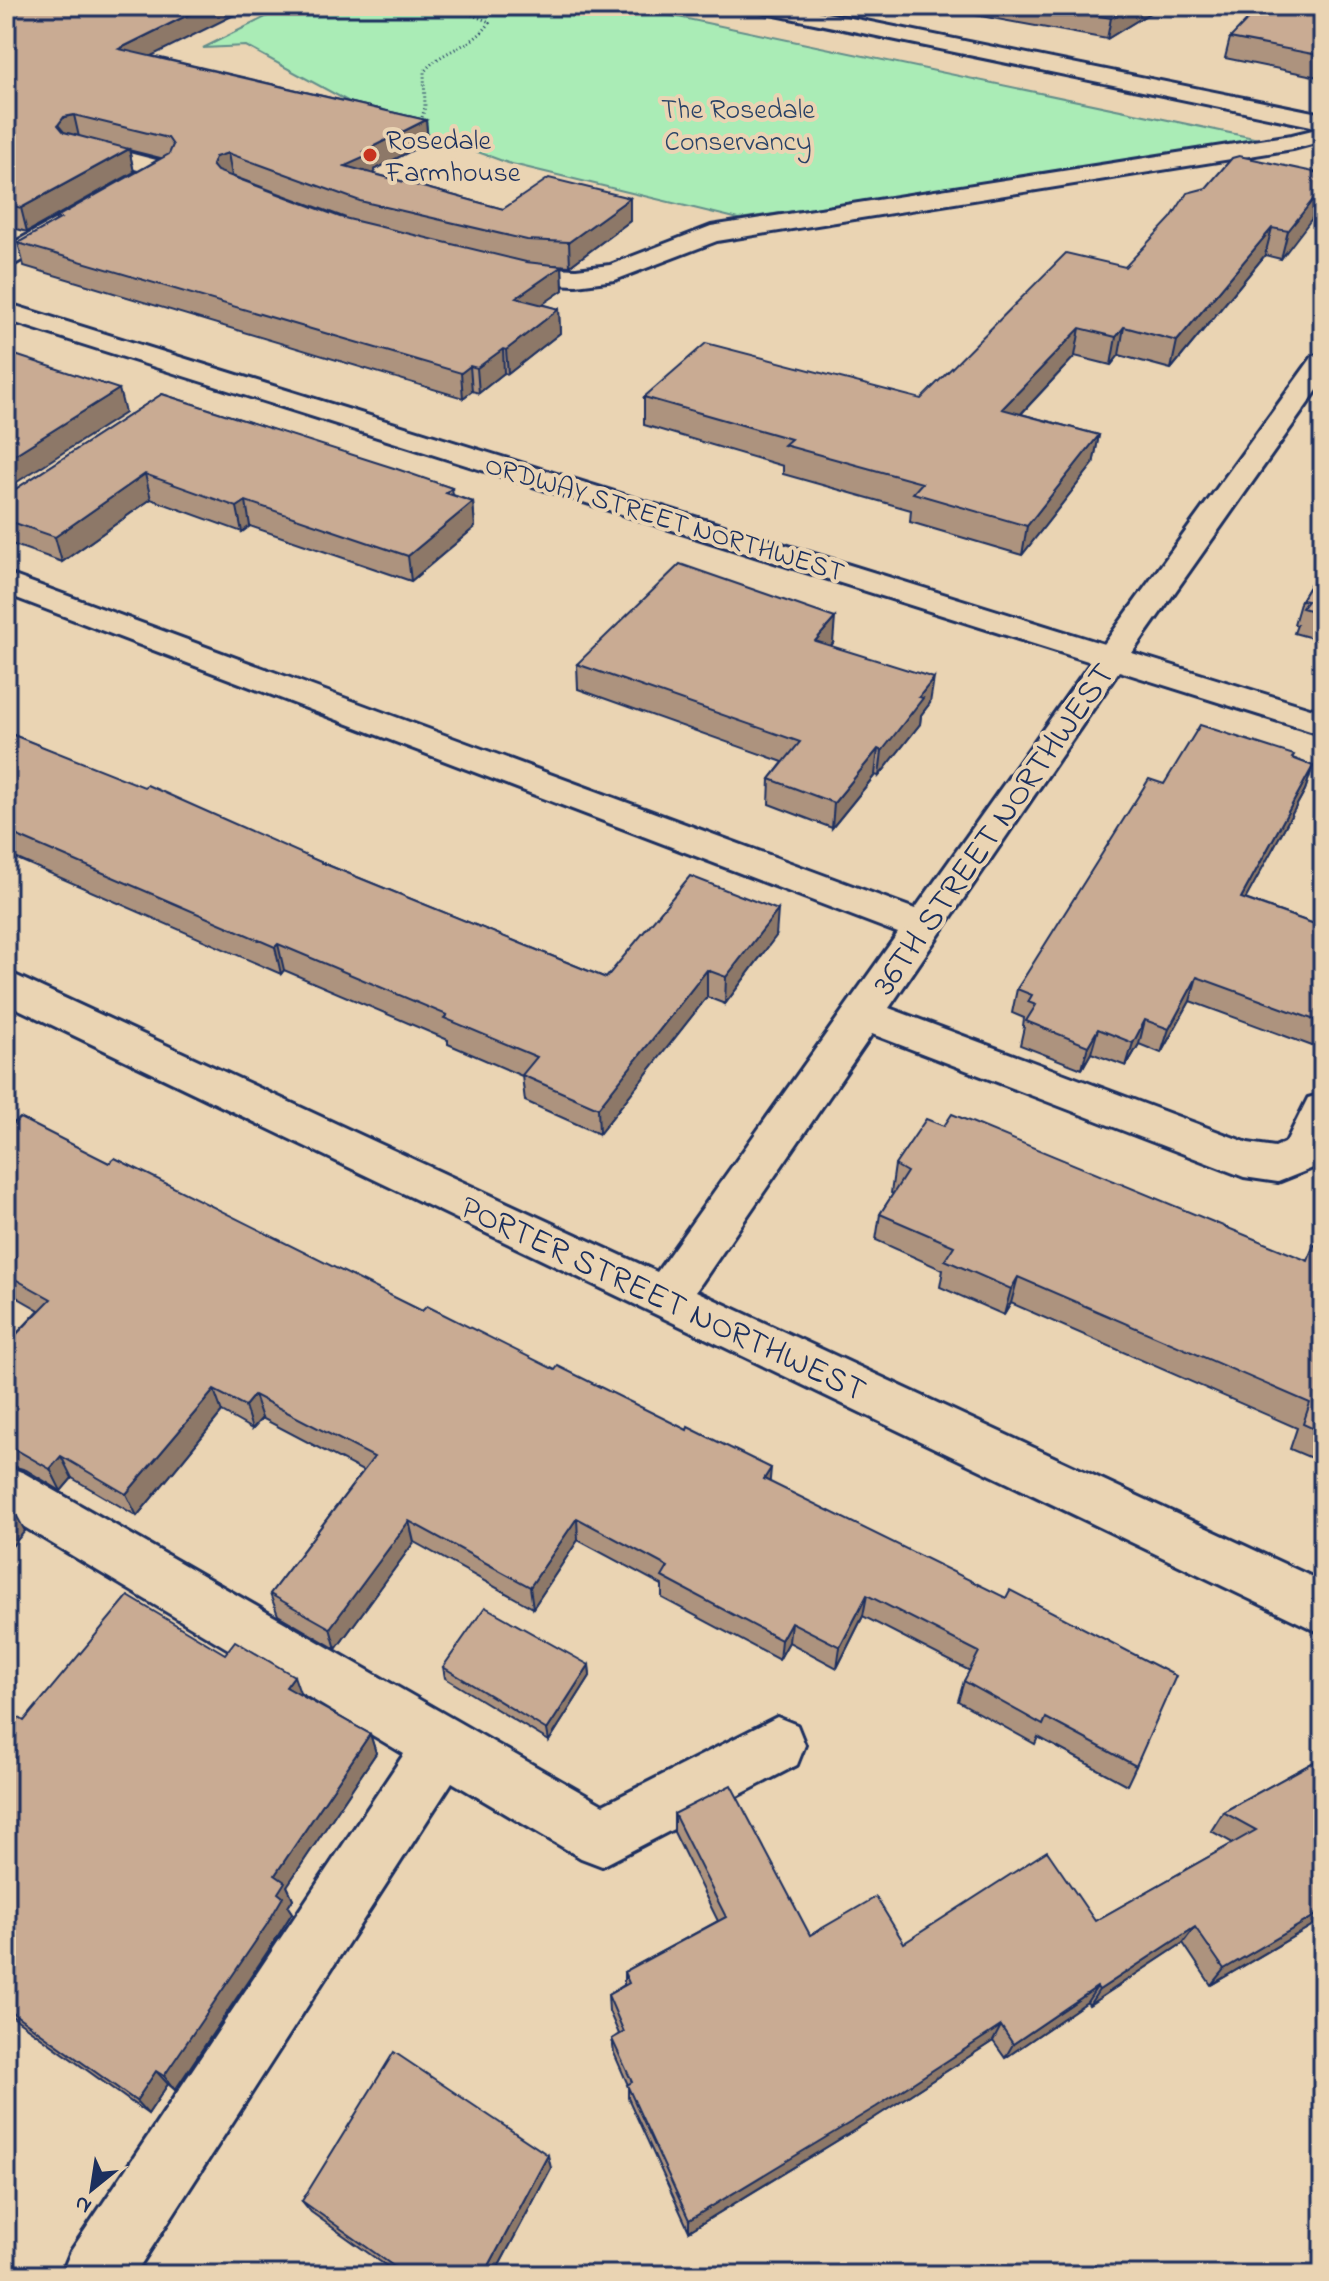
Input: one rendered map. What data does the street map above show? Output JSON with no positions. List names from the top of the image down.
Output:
{
  "streets": {
    "street": ["ORDWAY STREET NORTHWEST", "36TH STREET NORTHWEST", "PORTER STREET NORTHWEST"]
  },
  "crossings": [
    ["ORDWAY STREET NORTHWEST", "36TH STREET NORTHWEST"],
    ["36TH STREET NORTHWEST", "PORTER STREET NORTHWEST"]
  ],
  "parks": ["The Rosedale Conservancy"],
  "places": ["Rosedale Farmhouse"],
  "north": "bottom left"
}
